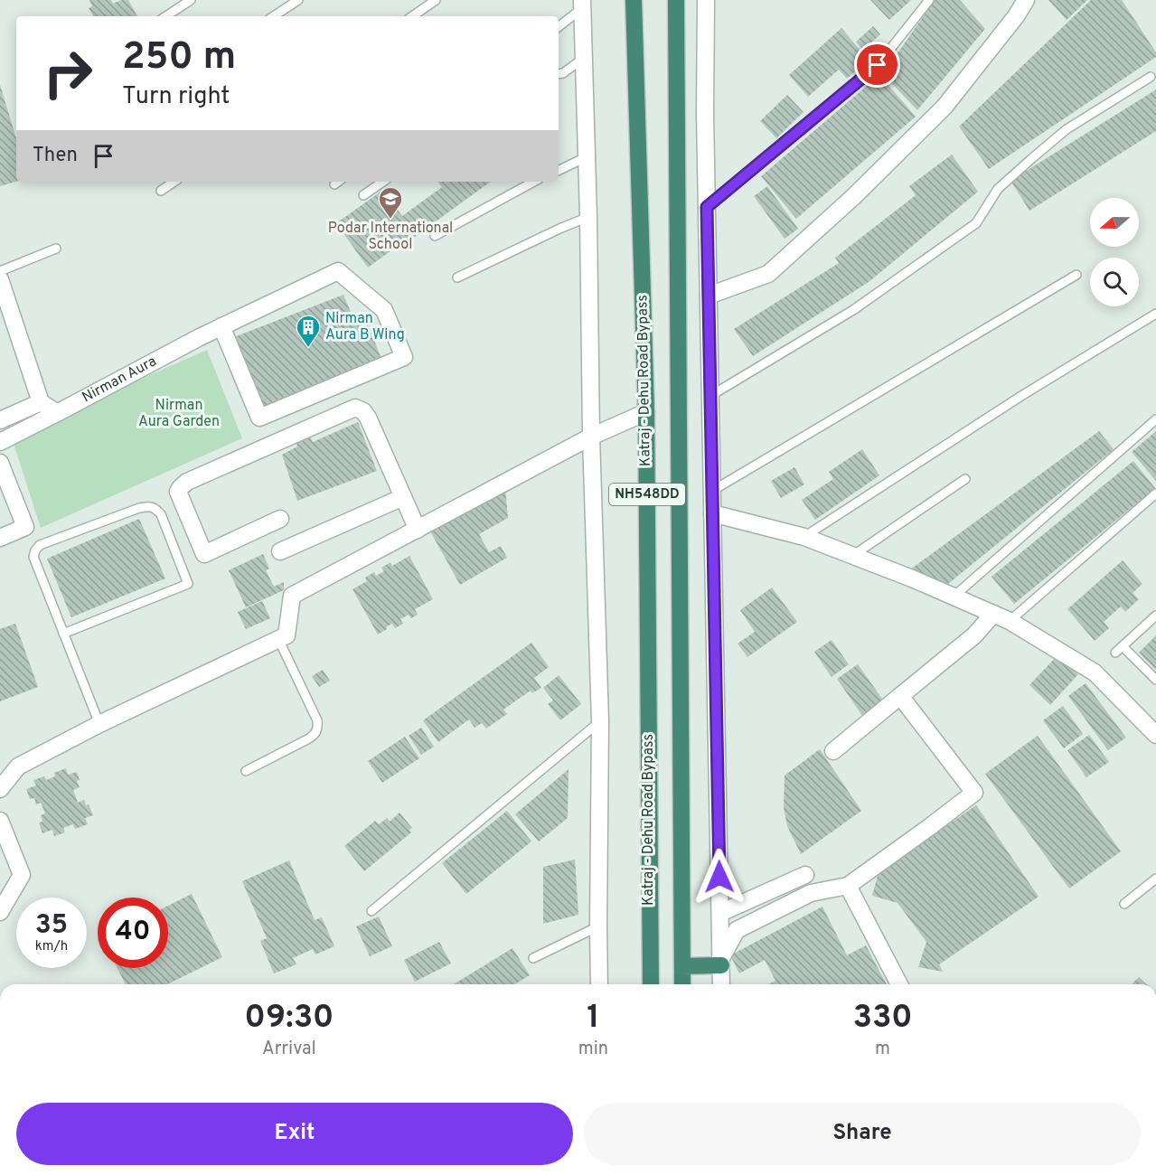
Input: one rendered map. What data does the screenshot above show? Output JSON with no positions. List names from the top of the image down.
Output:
{
  "streets": {
    "highway": ["Katraj - Dehu Road Bypass", "NH548DD"],
    "street": ["Nirman Aura"]
  },
  "parks": ["Nirman Aura Garden"],
  "places": {
    "school or university": ["Podar International School"],
    "building": ["Nirman Aura B Wing"]
  },
  "north": "left",
  "page": {
    "turn": ["250 m", "Turn right"],
    "then": "Then",
    "speed": "35 km/h",
    "limit": "40",
    "eta": [
      "09:30",
      "Arrival",
      "1",
      "min",
      "330",
      "m"
    ],
    "buttons": ["Exit", "Share"]
  }
}
